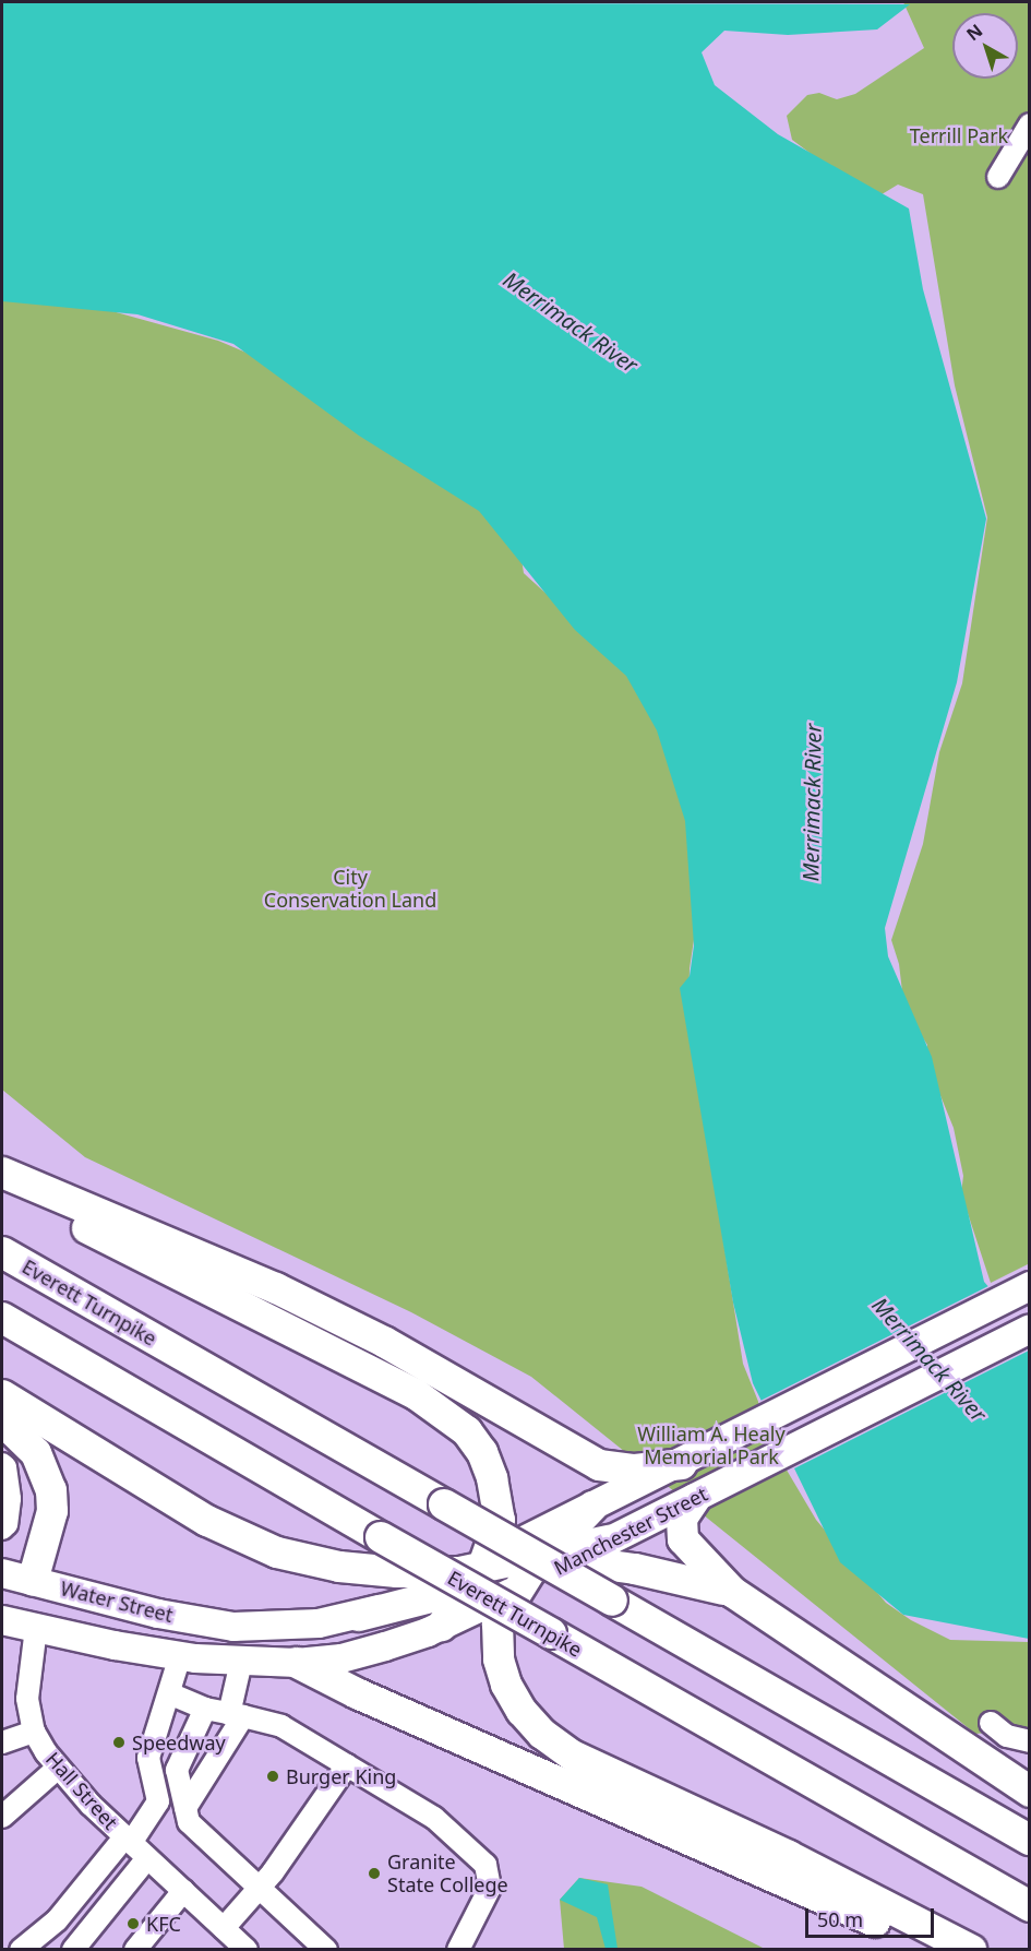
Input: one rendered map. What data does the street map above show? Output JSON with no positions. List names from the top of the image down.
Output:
{
  "streets": {
    "highway": ["Everett Turnpike"],
    "main road": ["Manchester Street", "Water Street", "Hall Street"]
  },
  "crossings": [
    ["Water Street", "Hall Street"]
  ],
  "water": ["Merrimack River"],
  "parks": ["Terrill Park", "City Conservation Land", "William A. Healy Memorial Park"],
  "places": [
    "Speedway",
    "Burger King",
    "Granite State College",
    "KFC"
  ],
  "scale_bar": "50 m",
  "north": "top left"
}
